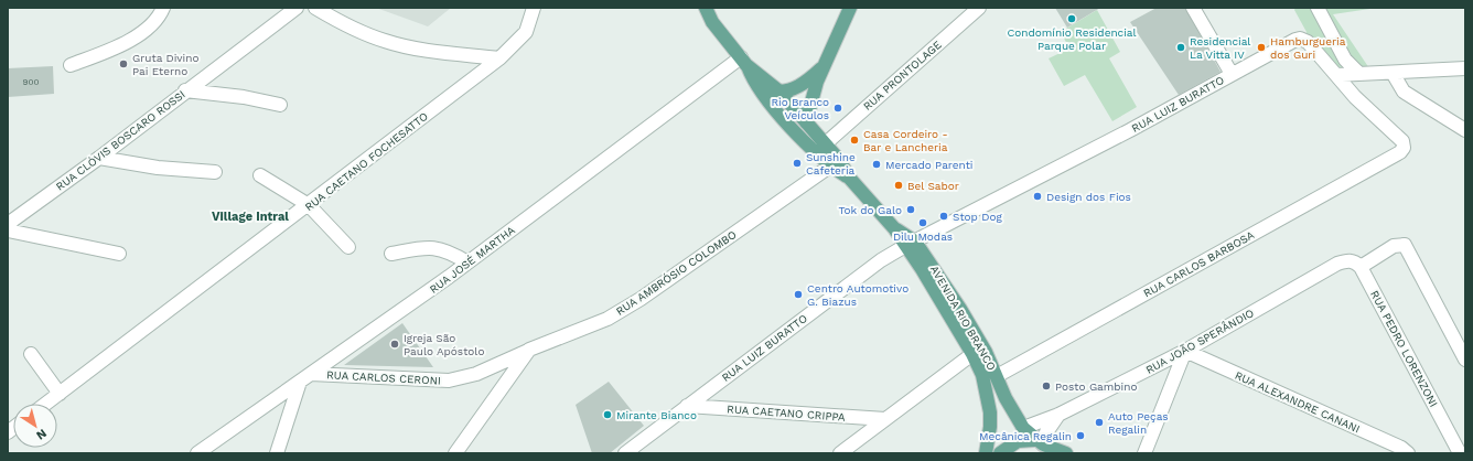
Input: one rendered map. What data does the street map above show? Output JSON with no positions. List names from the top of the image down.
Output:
{
  "streets": {
    "main road": ["AVENIDA RIO BRANCO"],
    "street": [
      "RUA PRONTOLAGE",
      "RUA LUIZ BURATTO",
      "RUA CLÓVIS BOSCARO ROSSI",
      "RUA CAETANO FOCHESATTO",
      "RUA JOSÉ MARTHA",
      "RUA CARLOS BARBOSA",
      "RUA AMBRÓSIO COLOMBO",
      "RUA JOÃO SPERÂNDIO",
      "RUA PEDRO LORENZONI",
      "RUA CARLOS CERONI",
      "RUA ALEXANDRE CANANI",
      "RUA CAETANO CRIPPA"
    ]
  },
  "crossings": [
    ["RUA PRONTOLAGE", "AVENIDA RIO BRANCO"],
    ["RUA LUIZ BURATTO", "RUA CARLOS BARBOSA"],
    ["RUA LUIZ BURATTO", "AVENIDA RIO BRANCO"],
    ["RUA LUIZ BURATTO", "RUA CAETANO CRIPPA"],
    ["RUA JOSÉ MARTHA", "AVENIDA RIO BRANCO"],
    ["RUA JOSÉ MARTHA", "RUA CARLOS CERONI"],
    ["RUA CARLOS BARBOSA", "AVENIDA RIO BRANCO"],
    ["RUA AMBRÓSIO COLOMBO", "AVENIDA RIO BRANCO"],
    ["RUA AMBRÓSIO COLOMBO", "RUA CARLOS CERONI"],
    ["AVENIDA RIO BRANCO", "RUA JOÃO SPERÂNDIO"],
    ["RUA JOÃO SPERÂNDIO", "RUA PEDRO LORENZONI"],
    ["RUA JOÃO SPERÂNDIO", "RUA ALEXANDRE CANANI"]
  ],
  "districts": ["Village Intral"],
  "places": [
    "Condomínio Residencial Parque Polar",
    "Residencial La Vitta IV",
    "Hamburgueria dos Guri",
    "Gruta Divino Pai Eterno",
    "Rio Branco Veículos",
    "Casa Cordeiro - Bar e Lancheria",
    "Sunshine Cafeteria",
    "Mercado Parenti",
    "Bel Sabor",
    "Design dos Fios",
    "Tok do Galo",
    "Stop Dog",
    "Dilu Modas",
    "Centro Automotivo G. Biazus",
    "Igreja São Paulo Apóstolo",
    "Posto Gambino",
    "Mirante Bianco",
    "Auto Peças Regalin",
    "Mecânica Regalin"
  ],
  "house_numbers": ["900"],
  "north": "bottom right"
}
